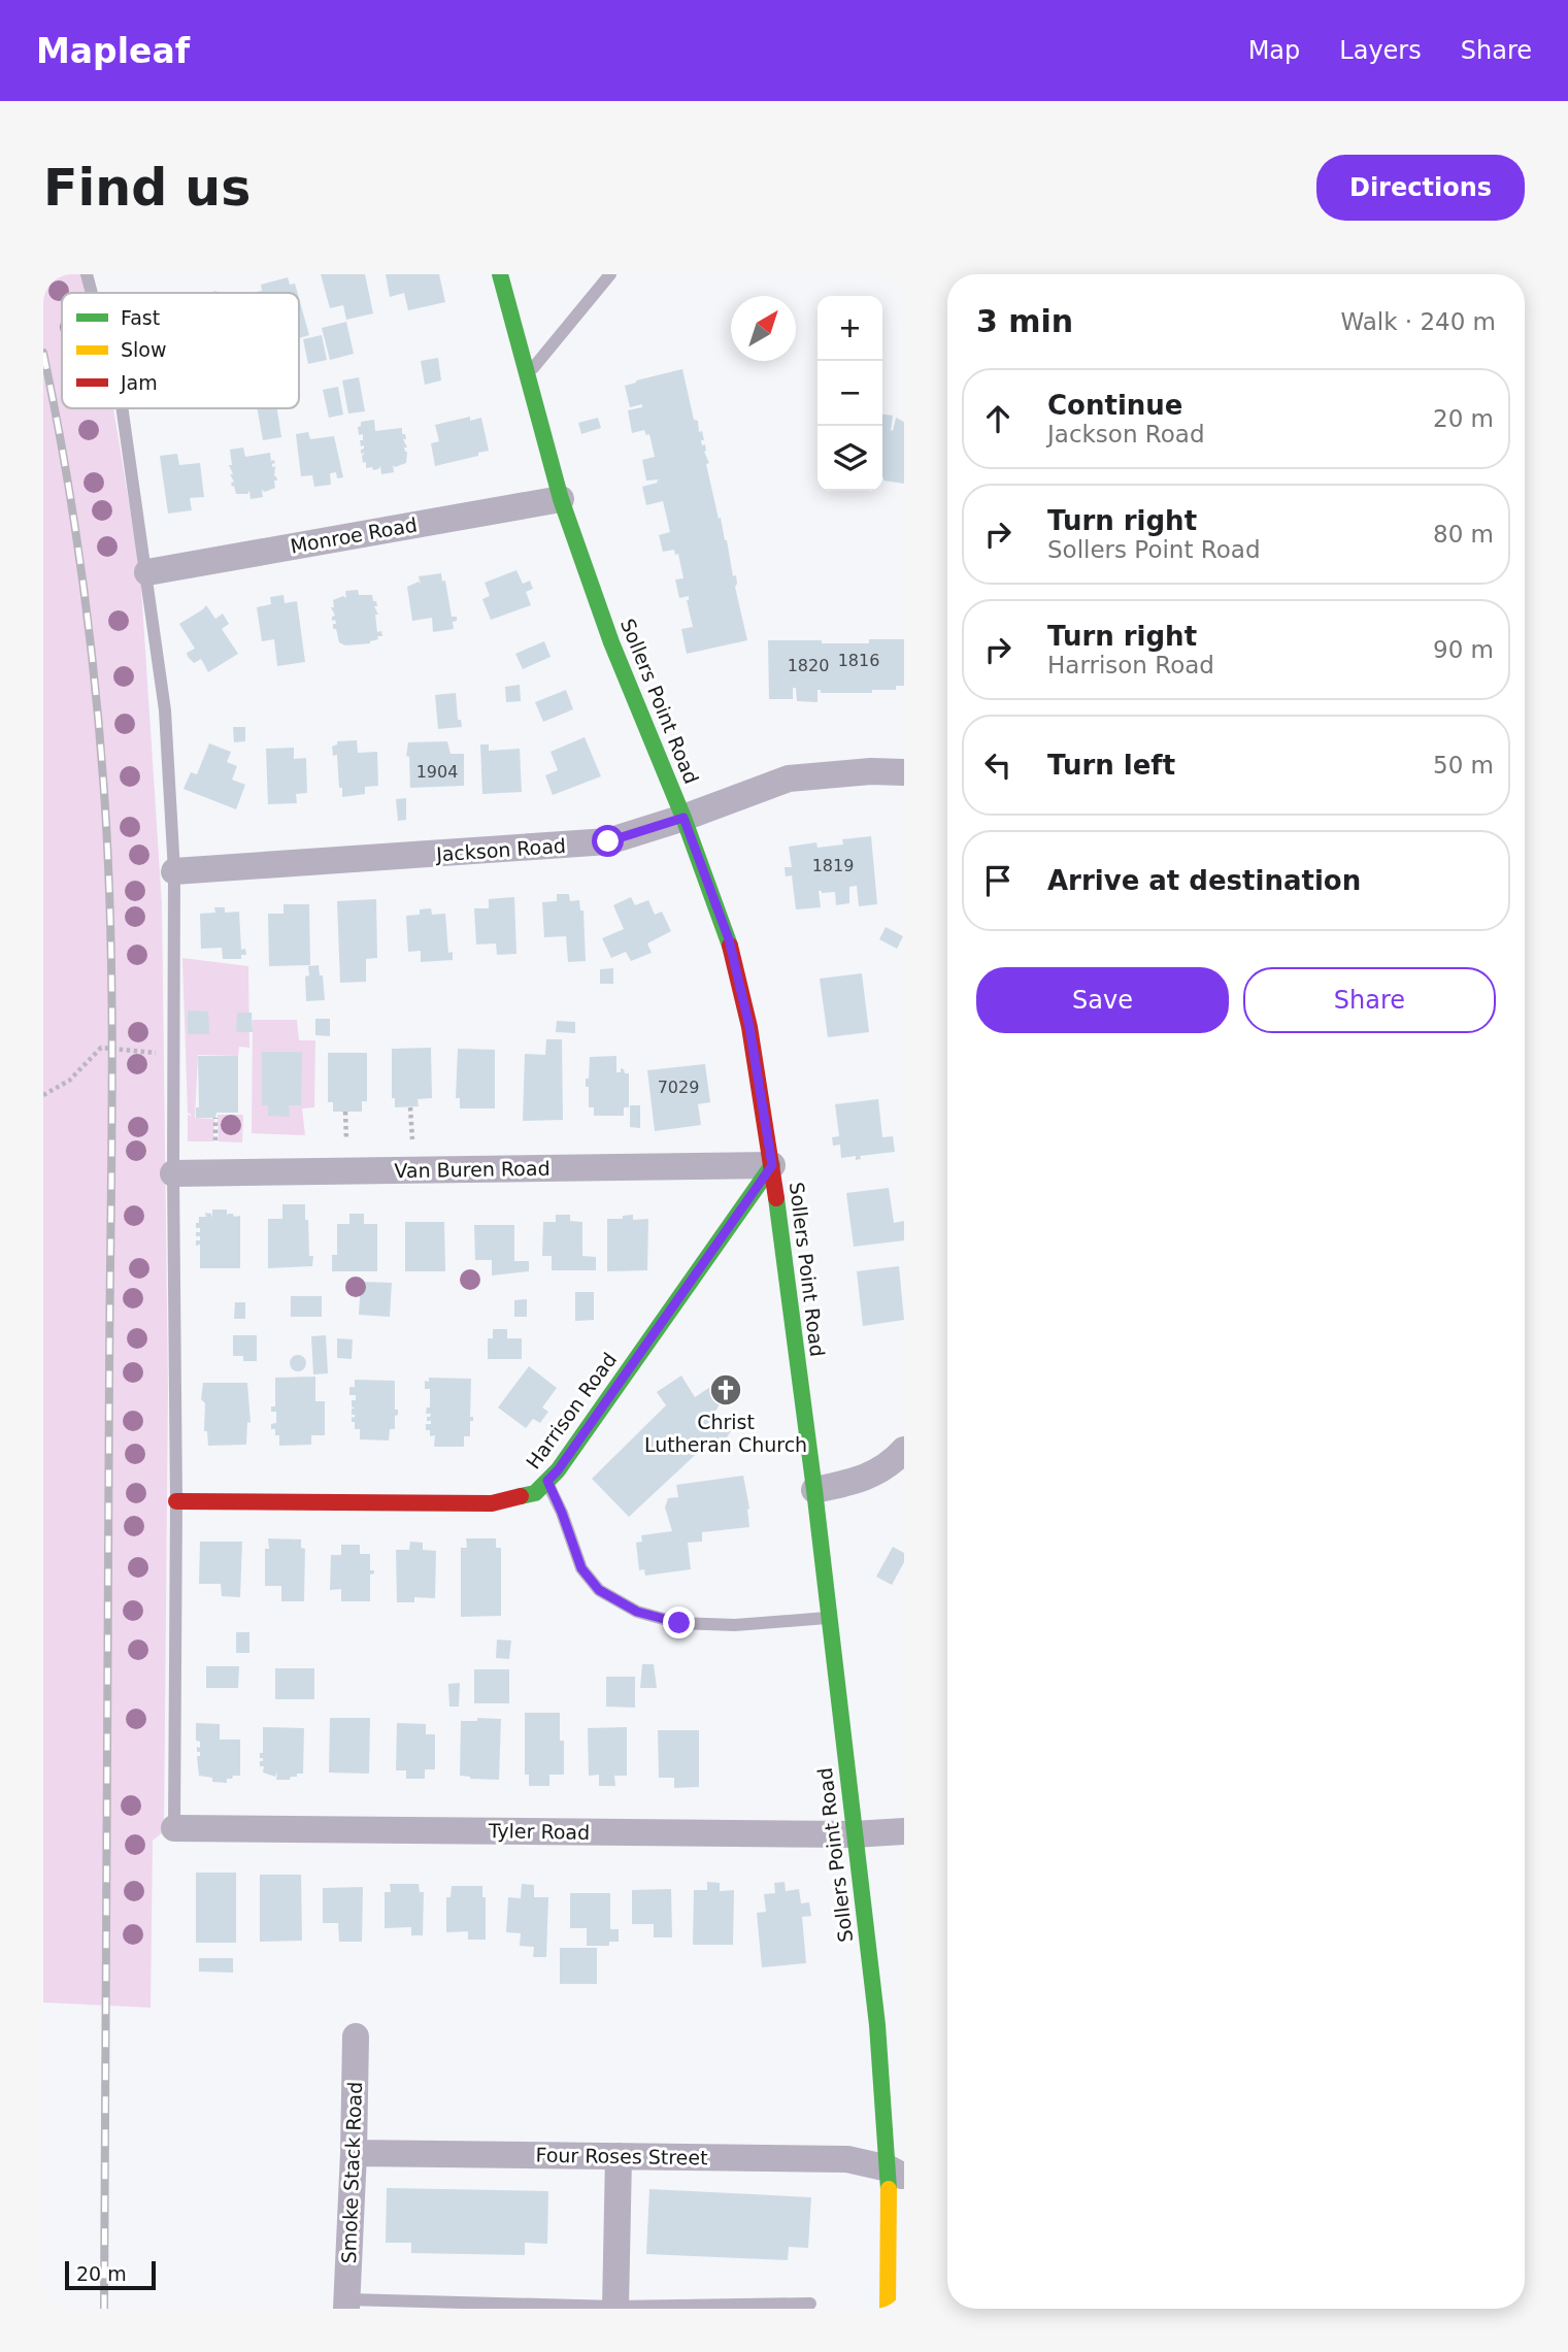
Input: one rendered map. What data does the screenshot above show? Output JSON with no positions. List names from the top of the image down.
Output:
{
  "streets": {
    "street": [
      "Monroe Road",
      "Sollers Point Road",
      "Jackson Road",
      "Van Buren Road",
      "Harrison Road",
      "Tyler Road",
      "Four Roses Street",
      "Smoke Stack Road"
    ]
  },
  "crossings": [
    ["Monroe Road", "Sollers Point Road"],
    ["Sollers Point Road", "Jackson Road"],
    ["Sollers Point Road", "Van Buren Road"],
    ["Sollers Point Road", "Harrison Road"],
    ["Sollers Point Road", "Tyler Road"],
    ["Sollers Point Road", "Four Roses Street"],
    ["Van Buren Road", "Harrison Road"],
    ["Four Roses Street", "Smoke Stack Road"]
  ],
  "places": {
    "church": ["Christ Lutheran Church"]
  },
  "house_numbers": [
    "1816",
    "1820",
    "1904",
    "1819",
    "7029"
  ],
  "legend": ["Fast", "Slow", "Jam"],
  "scale_bar": "20 m",
  "north": "top right",
  "page": {
    "header": "Mapleaf",
    "nav": ["Map", "Layers", "Share"],
    "buttons": [
      "Directions",
      ["Save", "Share"]
    ],
    "title": "Find us",
    "heading": ["3 min", "Walk · 240 m"],
    "map_buttons": ["+", "−"],
    "list": [
      ["Continue", "Jackson Road", "20 m"],
      ["Turn right", "Sollers Point Road", "80 m"],
      ["Turn right", "Harrison Road", "90 m"],
      ["Turn left", "50 m"],
      "Arrive at destination"
    ],
    "scale": "20 m"
  }
}
